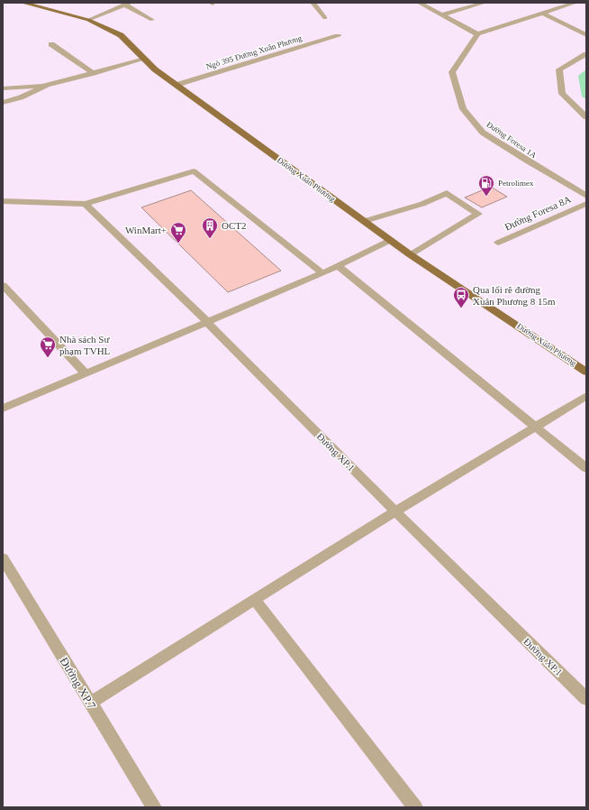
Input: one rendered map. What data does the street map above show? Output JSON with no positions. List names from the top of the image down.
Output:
{
  "streets": {
    "main road": ["Đường Xuân Phương"],
    "street": [
      "Ngõ 395 Đường Xuân Phương",
      "Đường Foresa 1A",
      "Đường Foresa 8A",
      "Đường XP.1",
      "Đường XP.7"
    ]
  },
  "crossings": [
    ["Ngõ 395 Đường Xuân Phương", "Đường Xuân Phương"]
  ],
  "places": {
    "fuel station": ["Petrolimex"],
    "building": ["OCT2"],
    "supermarket": ["WinMart+", "Nhà sách Sư phạm TVHL"],
    "bus stop": ["Qua lối rẽ đường Xuân Phương 8 15m"]
  }
}
